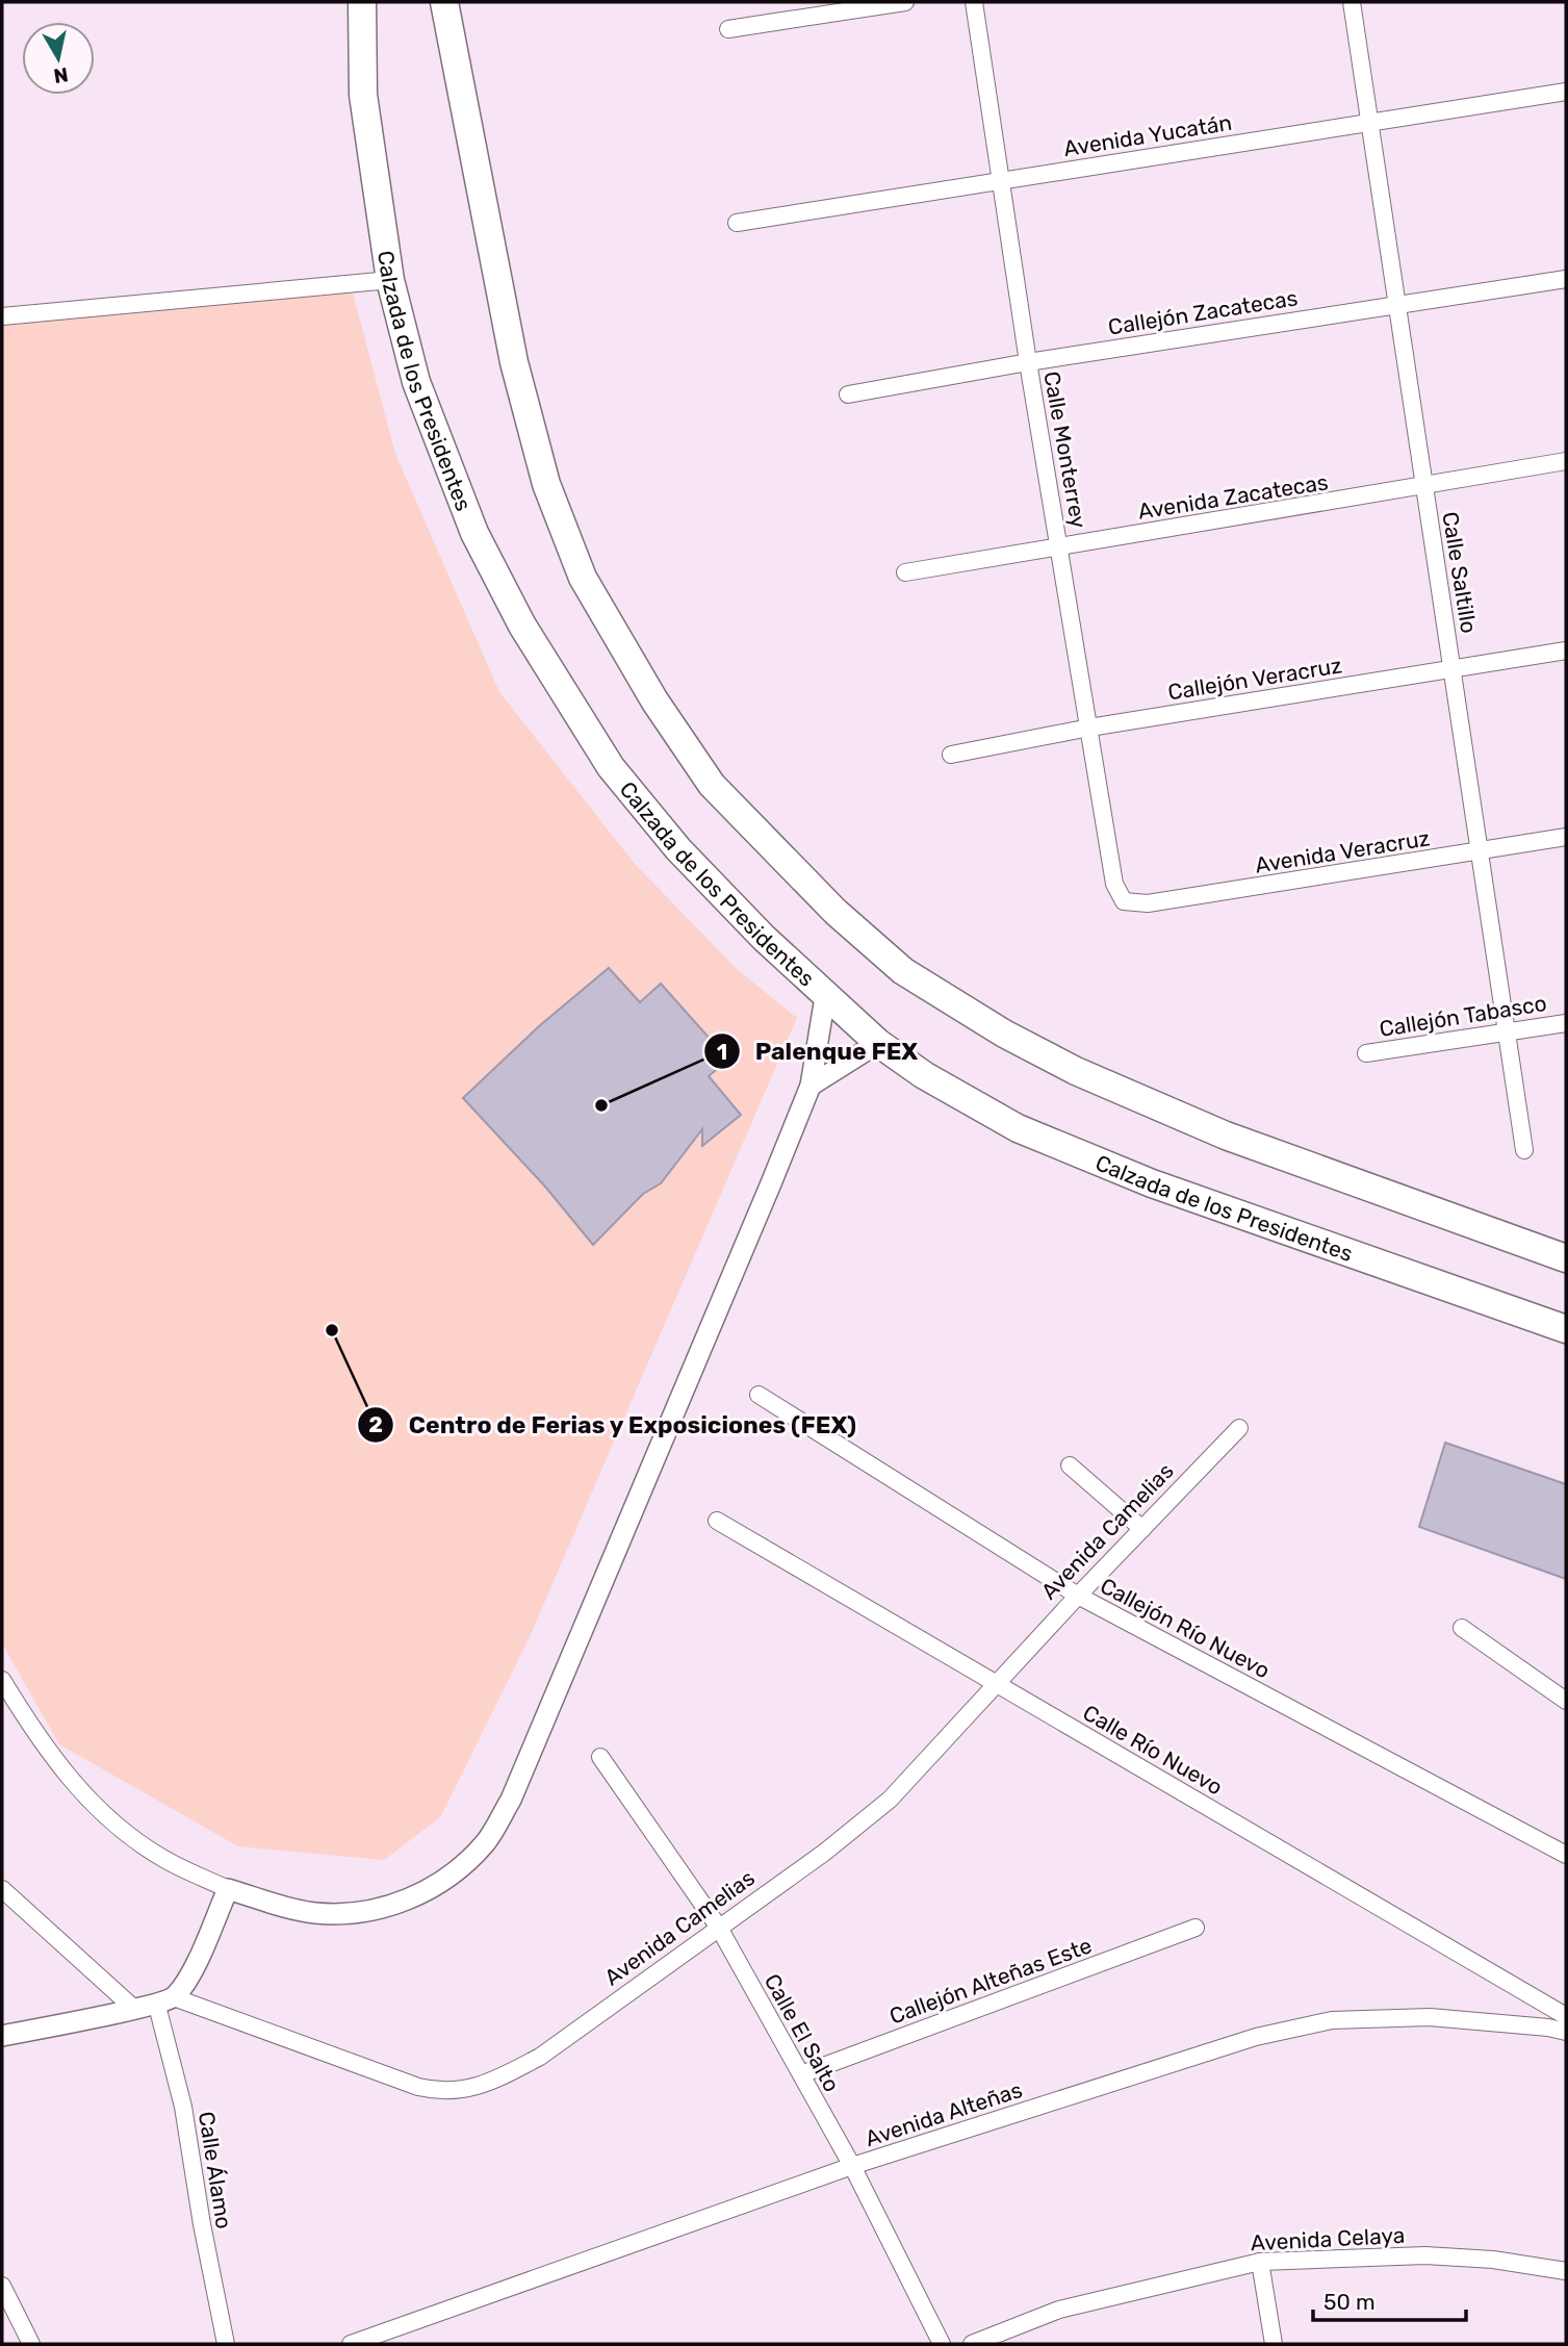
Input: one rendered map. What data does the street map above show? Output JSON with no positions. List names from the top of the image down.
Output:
{
  "streets": {
    "highway": ["Calzada de los Presidentes"],
    "street": [
      "Avenida Yucatán",
      "Callejón Zacatecas",
      "Calle Monterrey",
      "Avenida Zacatecas",
      "Calle Saltillo",
      "Callejón Veracruz",
      "Avenida Veracruz",
      "Callejón Tabasco",
      "Avenida Camelias",
      "Callejón Río Nuevo",
      "Calle Río Nuevo",
      "Callejón Alteñas Este",
      "Calle El Salto",
      "Avenida Alteñas",
      "Calle Álamo",
      "Avenida Celaya"
    ]
  },
  "crossings": [
    ["Avenida Yucatán", "Calle Monterrey"],
    ["Avenida Yucatán", "Calle Saltillo"],
    ["Callejón Zacatecas", "Calle Monterrey"],
    ["Callejón Zacatecas", "Calle Saltillo"],
    ["Calle Monterrey", "Avenida Zacatecas"],
    ["Calle Monterrey", "Callejón Veracruz"],
    ["Calle Monterrey", "Avenida Veracruz"],
    ["Avenida Zacatecas", "Calle Saltillo"],
    ["Calle Saltillo", "Callejón Veracruz"],
    ["Calle Saltillo", "Avenida Veracruz"],
    ["Calle Saltillo", "Callejón Tabasco"],
    ["Avenida Camelias", "Callejón Río Nuevo"],
    ["Avenida Camelias", "Calle Río Nuevo"],
    ["Avenida Camelias", "Calle El Salto"],
    ["Avenida Camelias", "Calle Álamo"],
    ["Callejón Alteñas Este", "Calle El Salto"],
    ["Calle El Salto", "Avenida Alteñas"]
  ],
  "places": ["Palenque FEX", "Centro de Ferias y Exposiciones (FEX)"],
  "scale_bar": "50 m",
  "north": "bottom"
}
